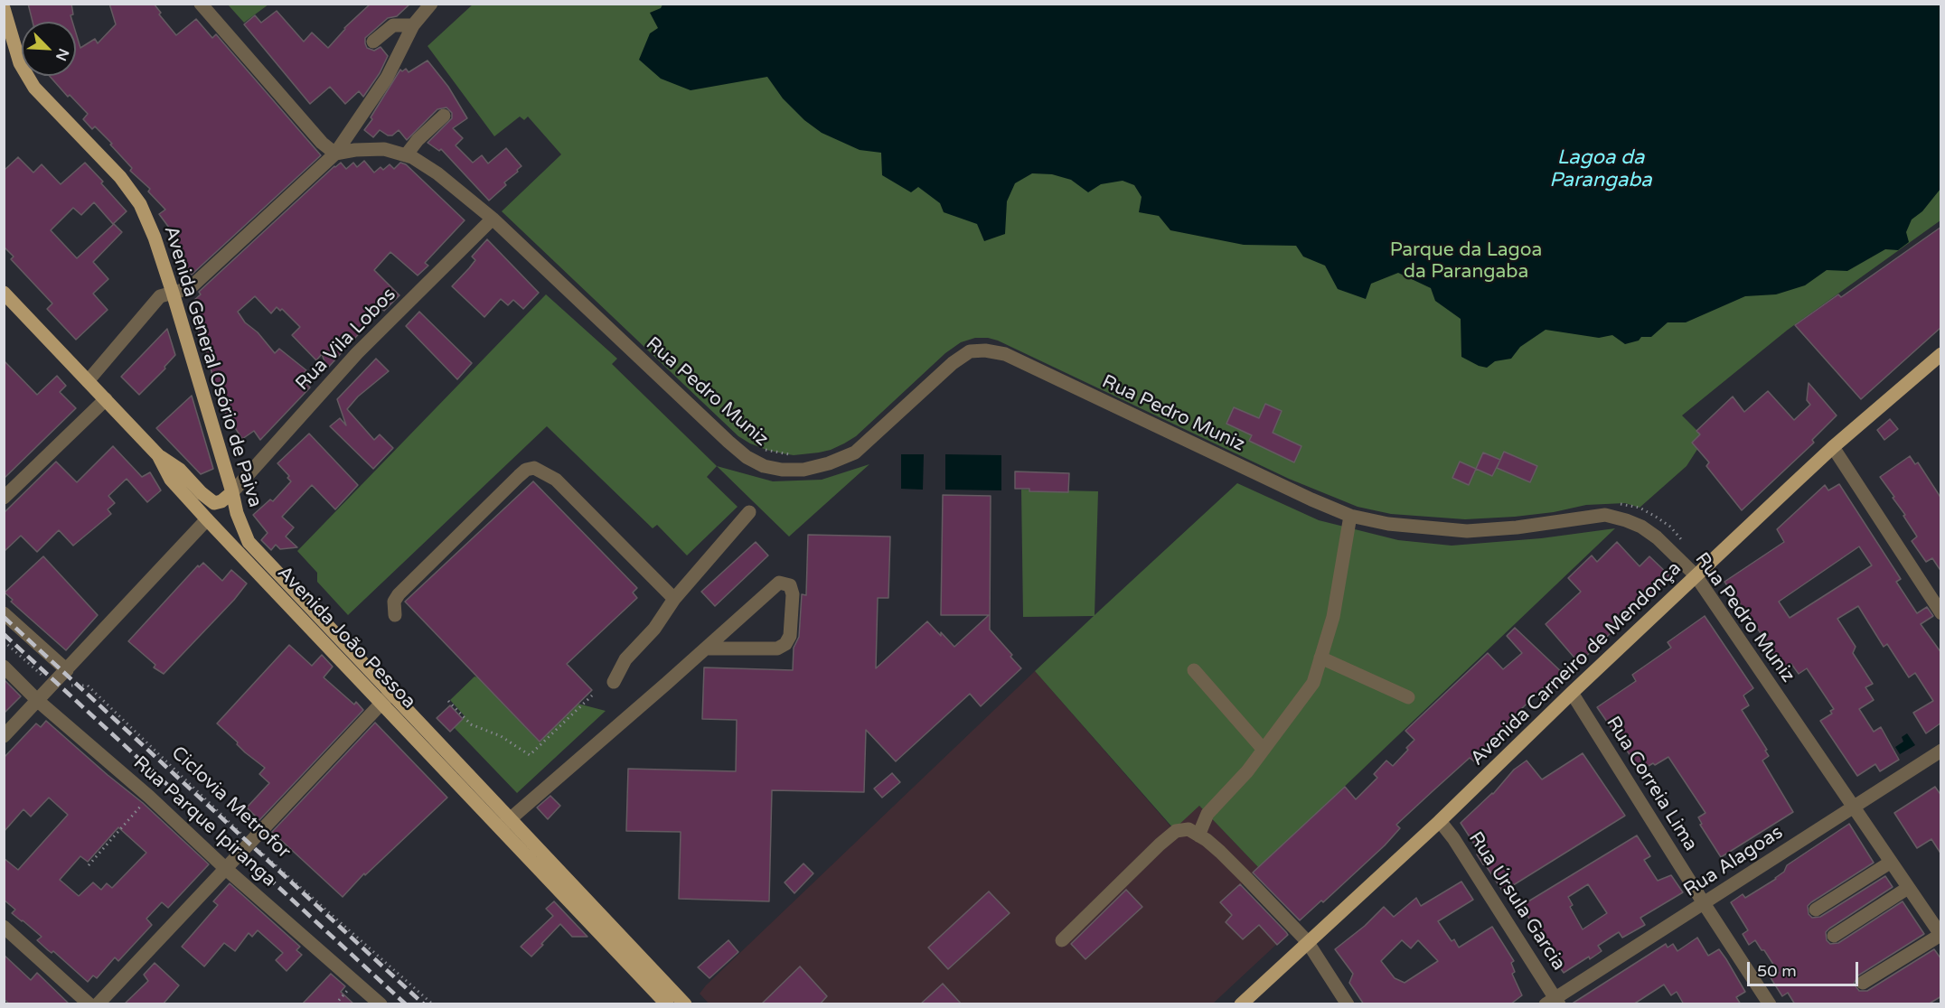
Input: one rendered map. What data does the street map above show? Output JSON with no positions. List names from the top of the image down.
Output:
{
  "streets": {
    "main road": ["Avenida General Osório de Paiva", "Avenida João Pessoa", "Avenida Carneiro de Mendonça"],
    "street": [
      "Rua Vila Lobos",
      "Rua Pedro Muniz",
      "Rua Correia Lima",
      "Rua Parque Ipiranga",
      "Rua Alagoas",
      "Rua Úrsula Garcia"
    ],
    "path": ["Ciclovia Metrofor"]
  },
  "crossings": [
    ["Rua Vila Lobos", "Avenida General Osório de Paiva"],
    ["Rua Vila Lobos", "Rua Pedro Muniz"],
    ["Avenida General Osório de Paiva", "Avenida João Pessoa"],
    ["Rua Pedro Muniz", "Avenida Carneiro de Mendonça"],
    ["Rua Pedro Muniz", "Rua Alagoas"],
    ["Avenida Carneiro de Mendonça", "Rua Correia Lima"],
    ["Avenida Carneiro de Mendonça", "Rua Úrsula Garcia"],
    ["Rua Correia Lima", "Rua Alagoas"],
    ["Rua Alagoas", "Rua Úrsula Garcia"]
  ],
  "water": ["Lagoa da Parangaba"],
  "parks": ["Parque da Lagoa da Parangaba"],
  "scale_bar": "50 m",
  "north": "bottom right"
}
